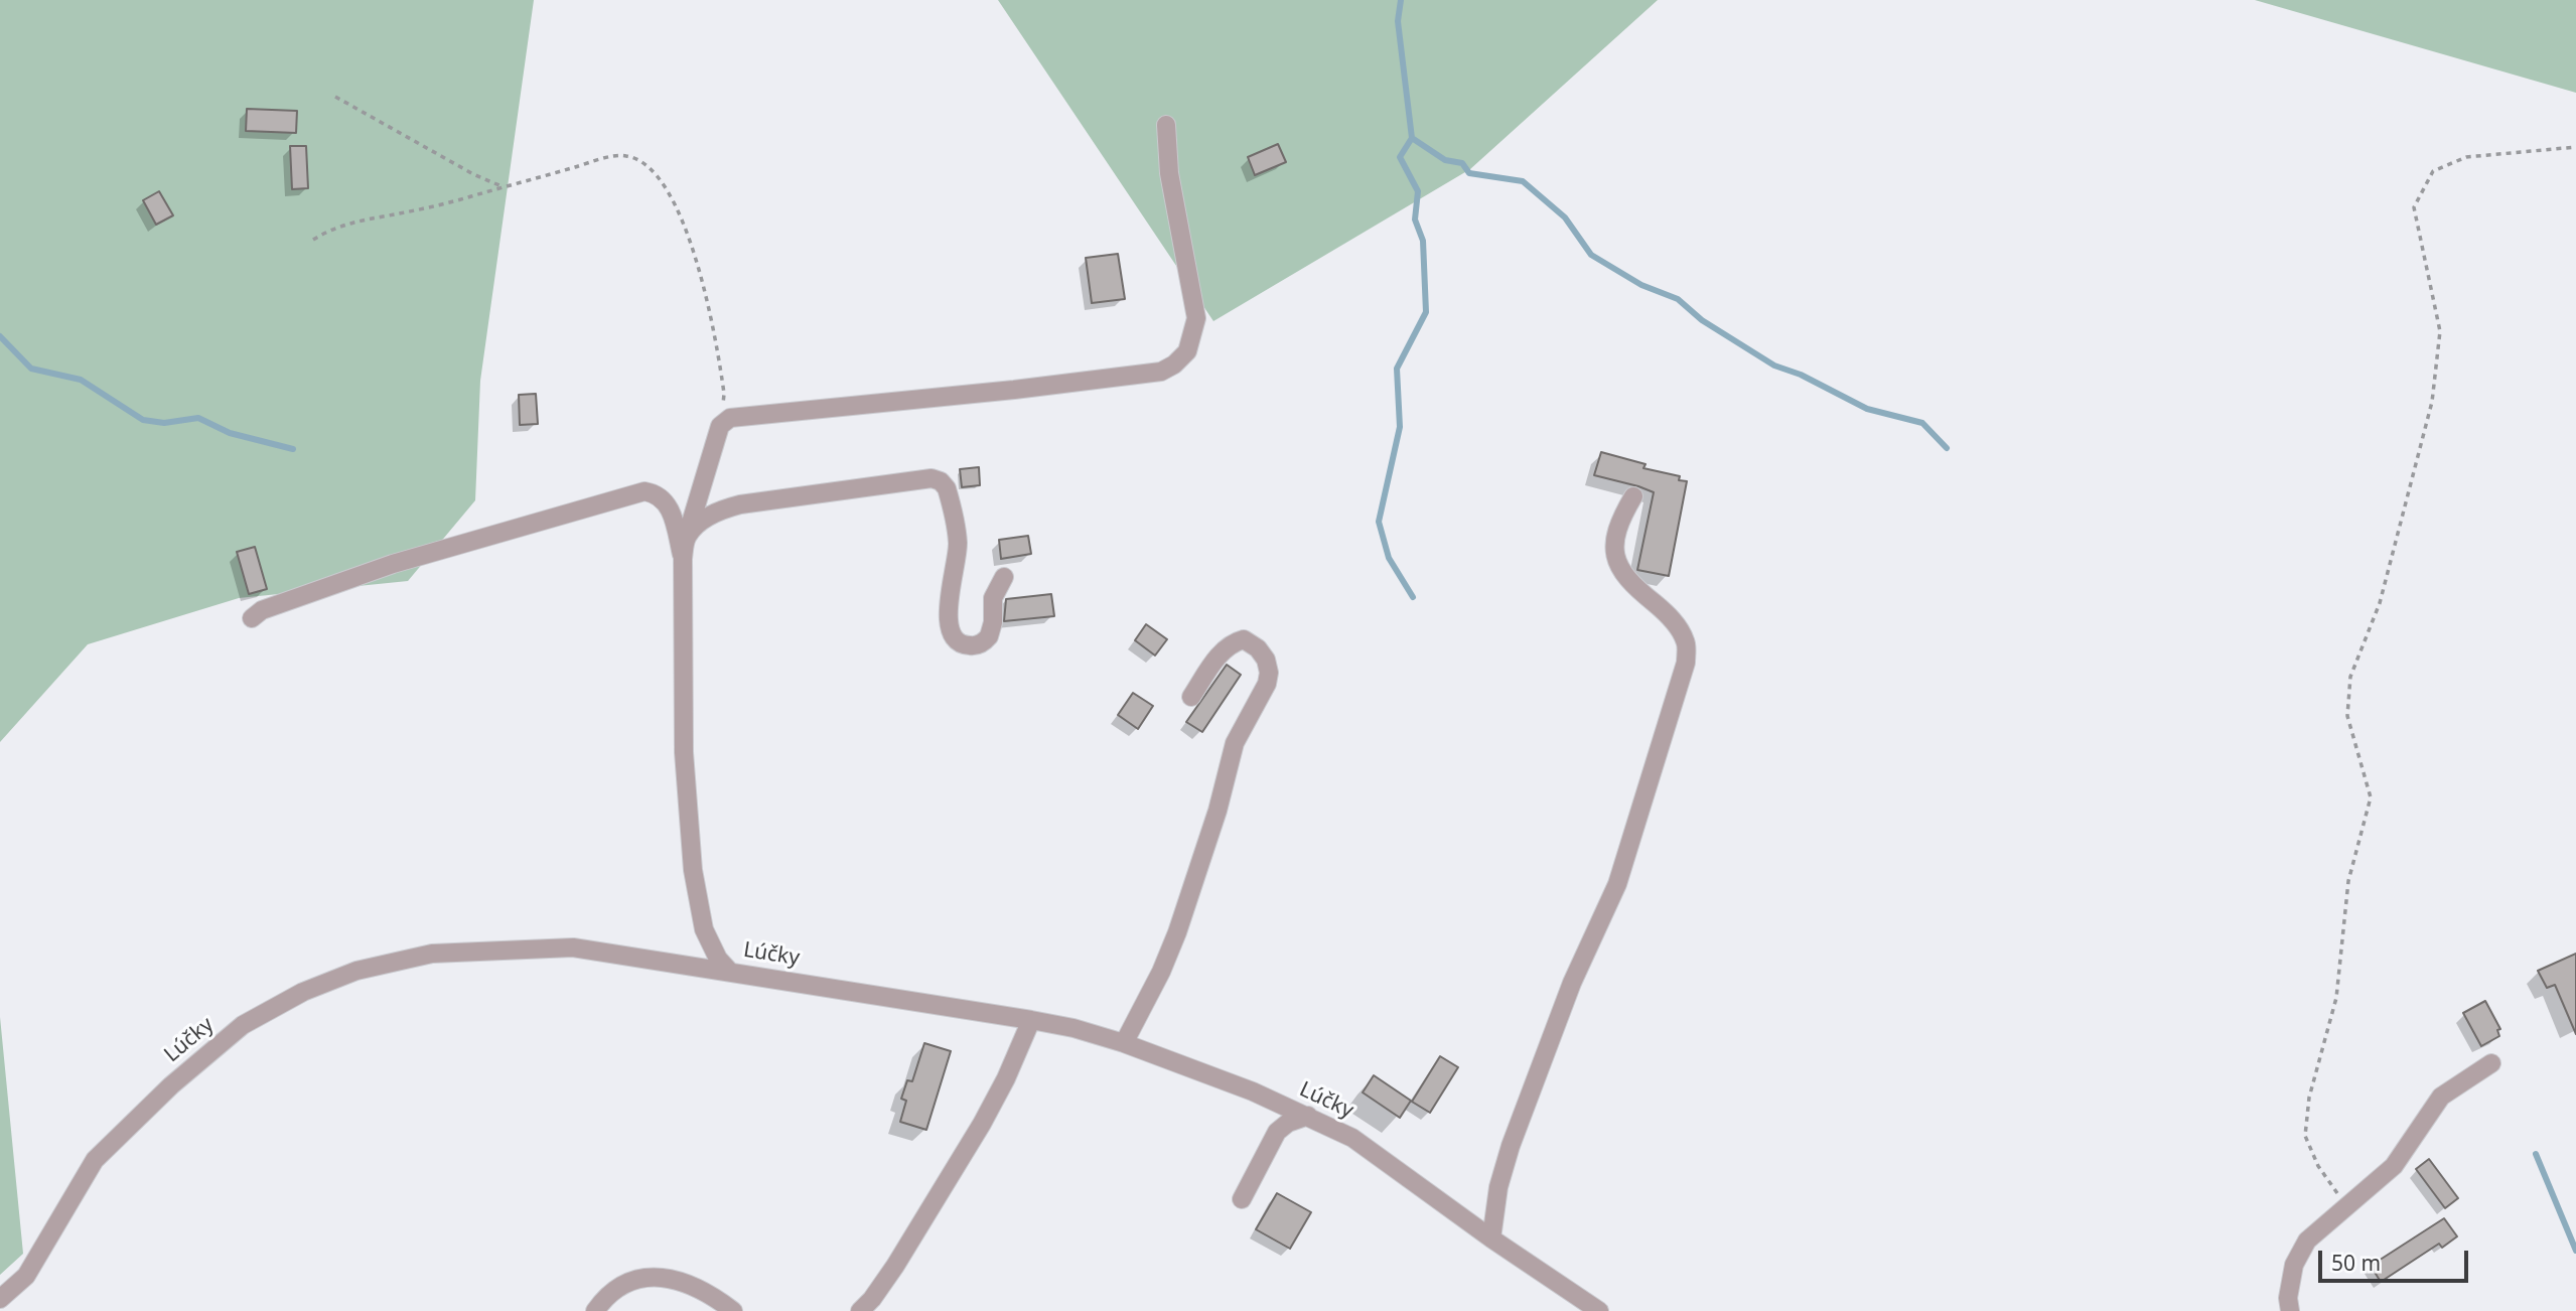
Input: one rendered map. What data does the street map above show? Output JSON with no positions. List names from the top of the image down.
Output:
{
  "streets": {
    "street": ["Lúčky"]
  },
  "scale_bar": "50 m"
}
